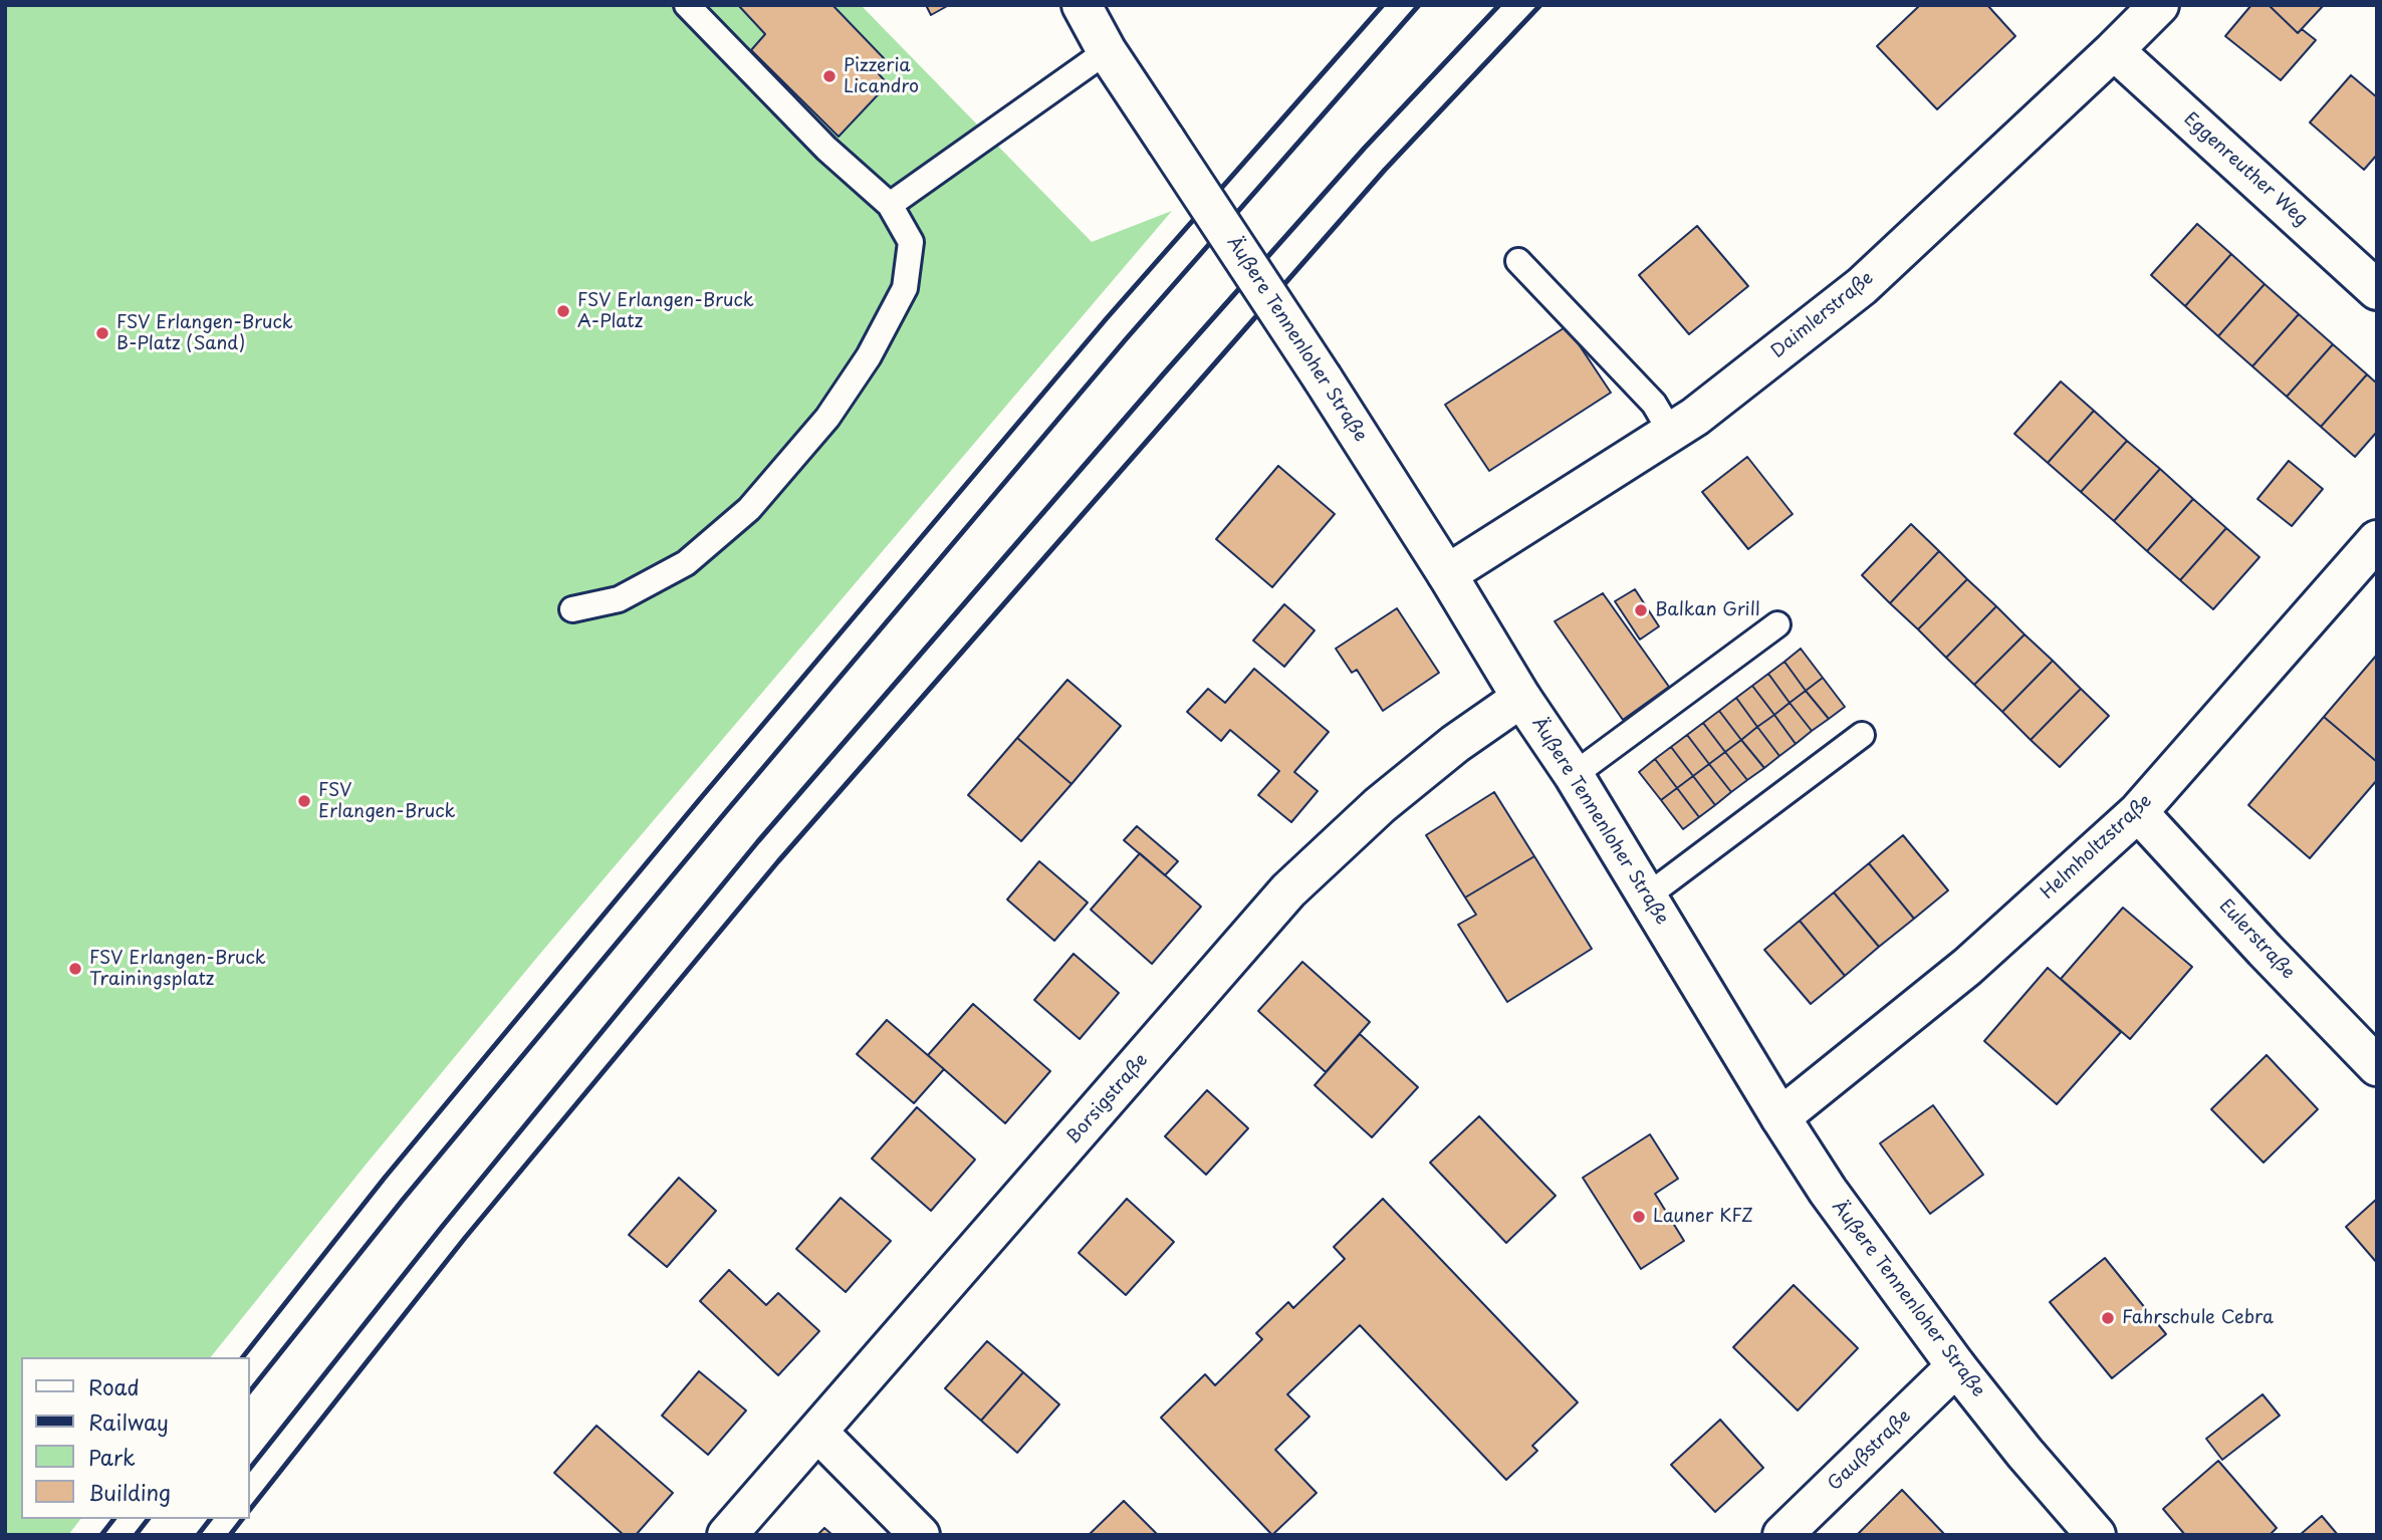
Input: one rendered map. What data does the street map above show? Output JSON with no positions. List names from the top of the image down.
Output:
{
  "streets": {
    "street": [
      "Eggenreuther Weg",
      "Daimlerstraße",
      "Äußere Tennenloher Straße",
      "Helmholtzstraße",
      "Eulerstraße",
      "Borsigstraße",
      "Gaußstraße"
    ]
  },
  "crossings": [
    ["Eggenreuther Weg", "Daimlerstraße"],
    ["Daimlerstraße", "Äußere Tennenloher Straße"],
    ["Äußere Tennenloher Straße", "Helmholtzstraße"],
    ["Äußere Tennenloher Straße", "Borsigstraße"],
    ["Äußere Tennenloher Straße", "Gaußstraße"],
    ["Helmholtzstraße", "Eulerstraße"]
  ],
  "places": [
    "Pizzeria Licandro",
    "FSV Erlangen-Bruck A-Platz",
    "FSV Erlangen-Bruck B-Platz (Sand)",
    "Balkan Grill",
    "FSV Erlangen-Bruck",
    "FSV Erlangen-Bruck Trainingsplatz",
    "Launer KFZ",
    "Fahrschule Cebra"
  ],
  "legend": [
    "Road",
    "Railway",
    "Park",
    "Building"
  ]
}
